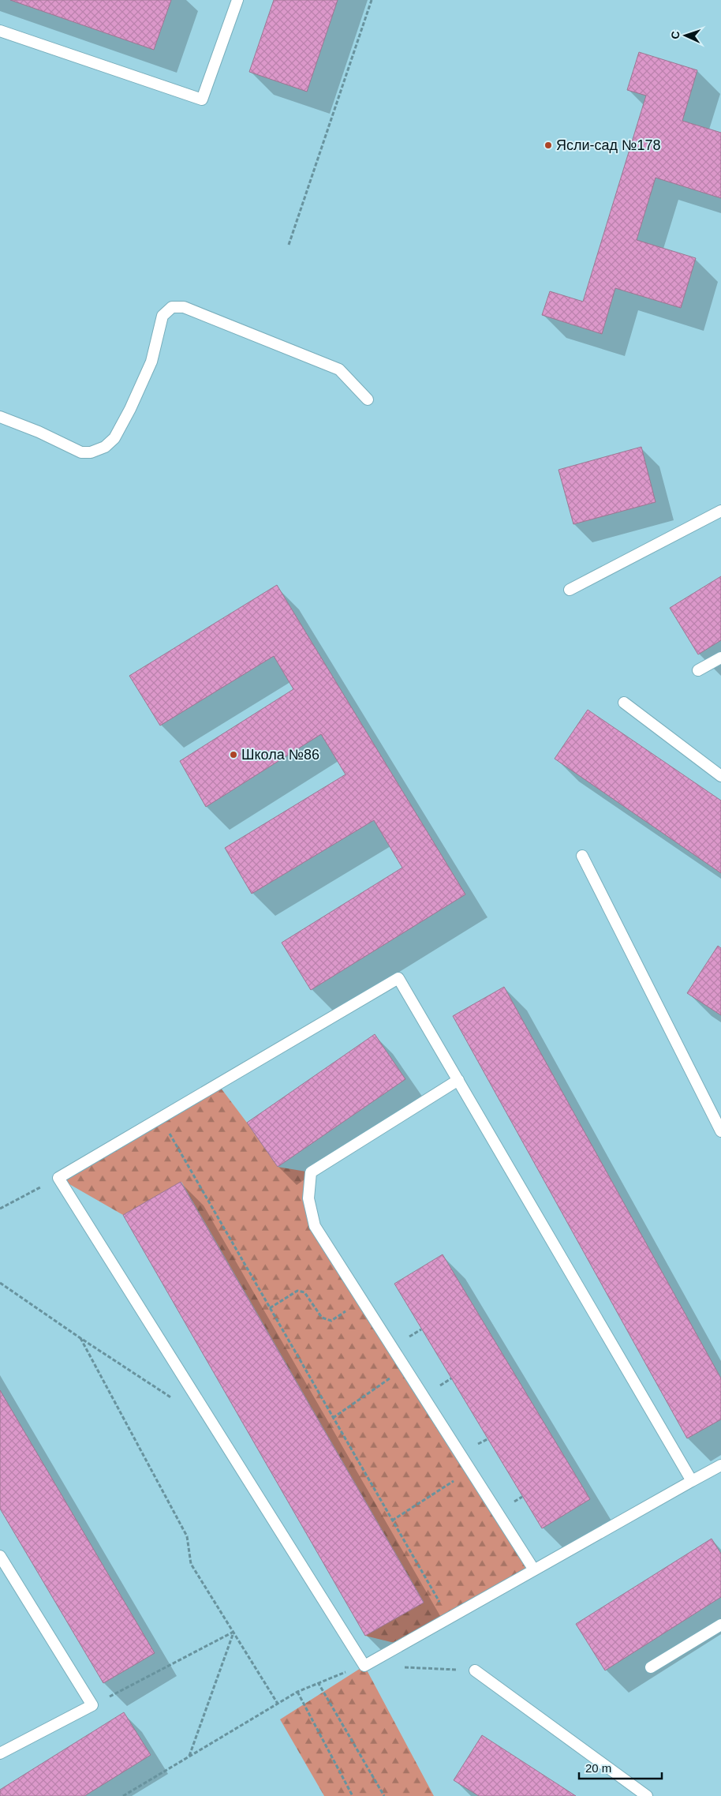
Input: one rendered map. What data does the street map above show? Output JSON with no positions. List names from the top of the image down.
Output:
{
  "places": ["Ясли-сад №178", "Школа №86"],
  "scale_bar": "20 m",
  "north": "left"
}
